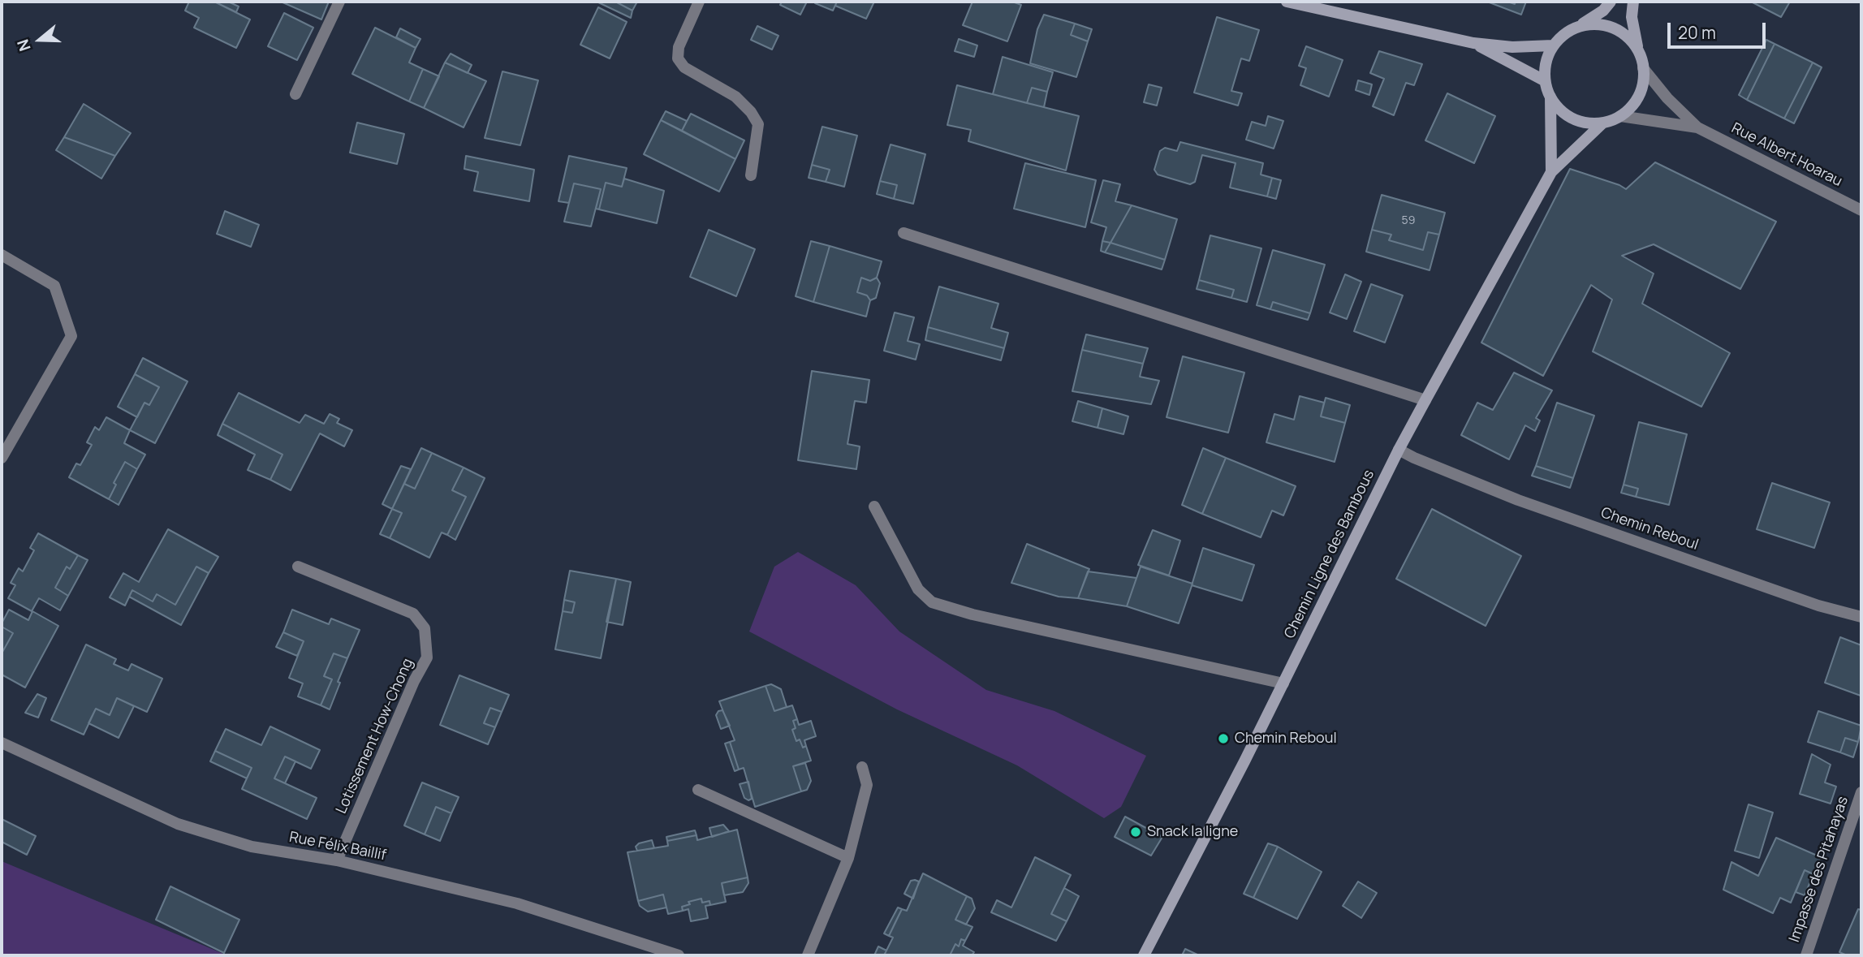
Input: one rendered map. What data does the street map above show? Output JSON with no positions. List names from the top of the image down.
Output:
{
  "streets": {
    "main road": ["Chemin Ligne des Bambous"],
    "street": [
      "Rue Albert Hoarau",
      "Chemin Reboul",
      "Lotissement How-Chong",
      "Rue Félix Baillif",
      "Impasse des Pitahayas"
    ]
  },
  "crossings": [
    ["Rue Albert Hoarau", "Chemin Ligne des Bambous"],
    ["Chemin Reboul", "Chemin Ligne des Bambous"],
    ["Lotissement How-Chong", "Rue Félix Baillif"]
  ],
  "places": ["Chemin Reboul", "Snack la ligne"],
  "house_numbers": ["59"],
  "scale_bar": "20 m",
  "north": "left"
}
